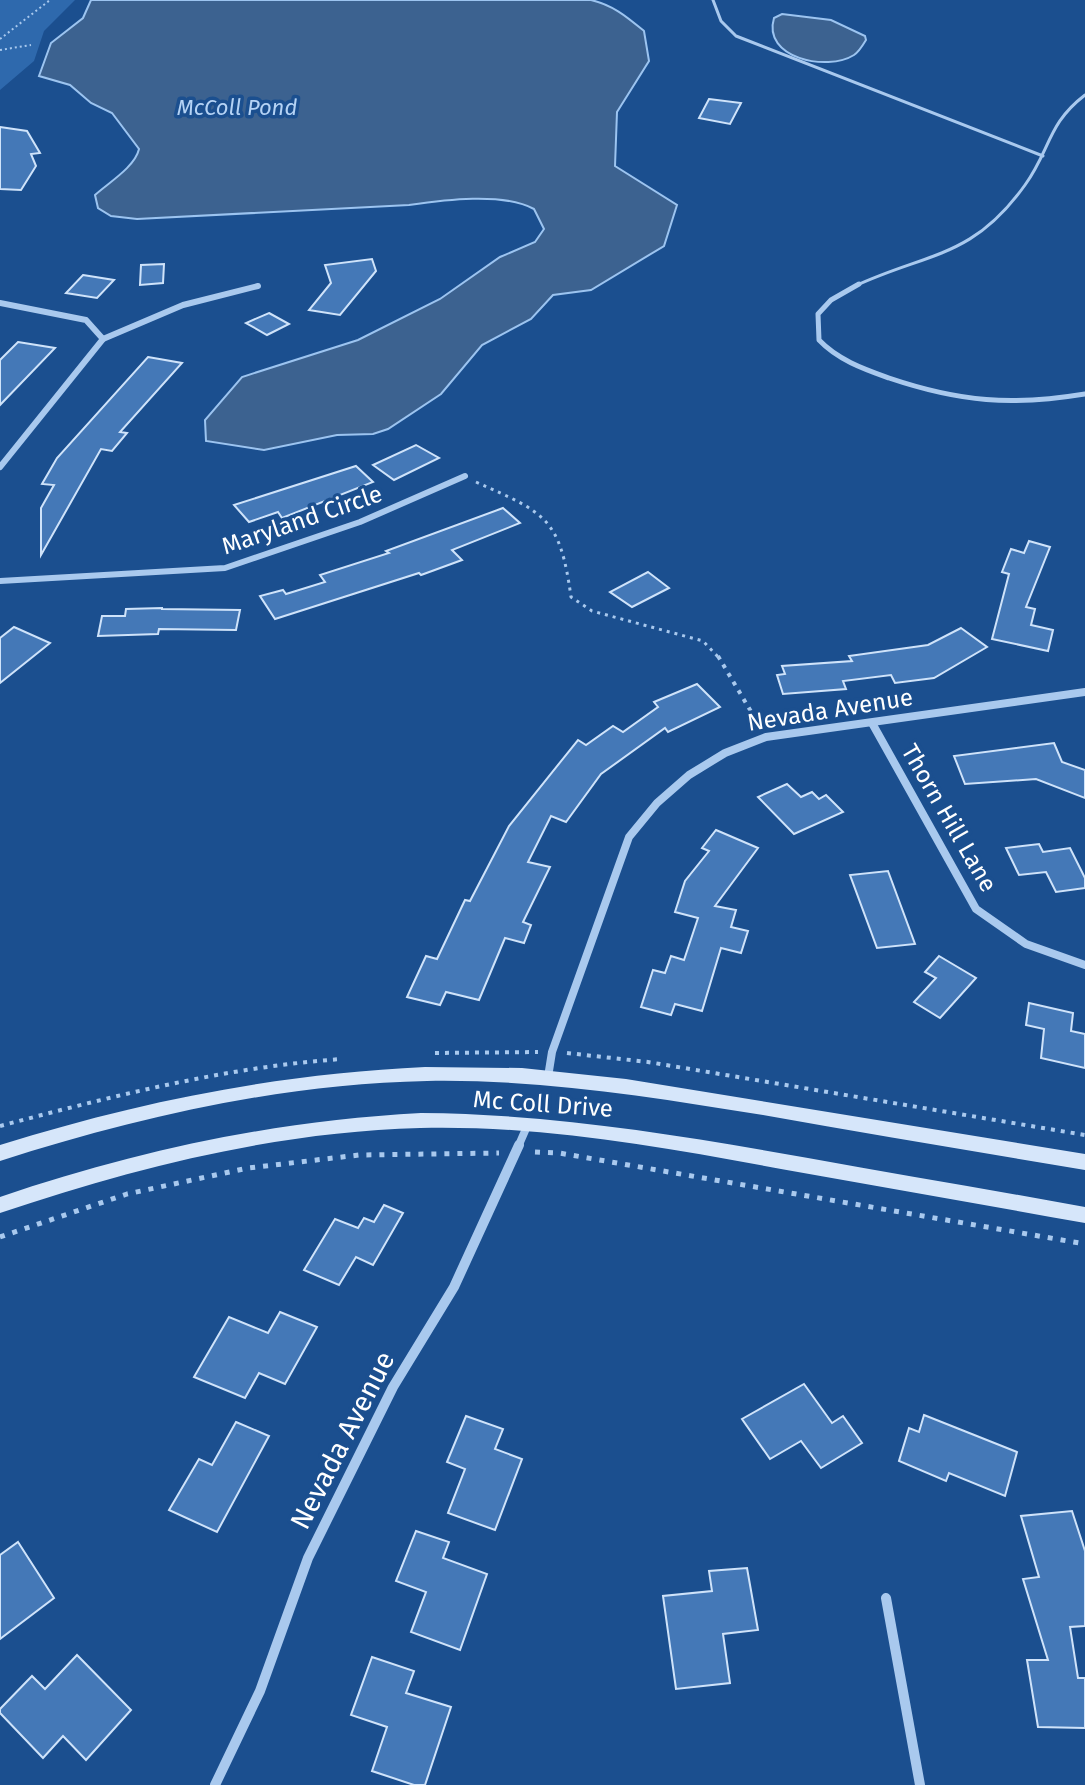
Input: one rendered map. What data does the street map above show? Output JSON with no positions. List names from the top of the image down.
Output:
{
  "streets": {
    "main road": ["Mc Coll Drive"],
    "street": ["Maryland Circle", "Nevada Avenue", "Thorn Hill Lane"]
  },
  "crossings": [
    ["Nevada Avenue", "Thorn Hill Lane"],
    ["Nevada Avenue", "Mc Coll Drive"]
  ],
  "water": ["McColl Pond"]
}
